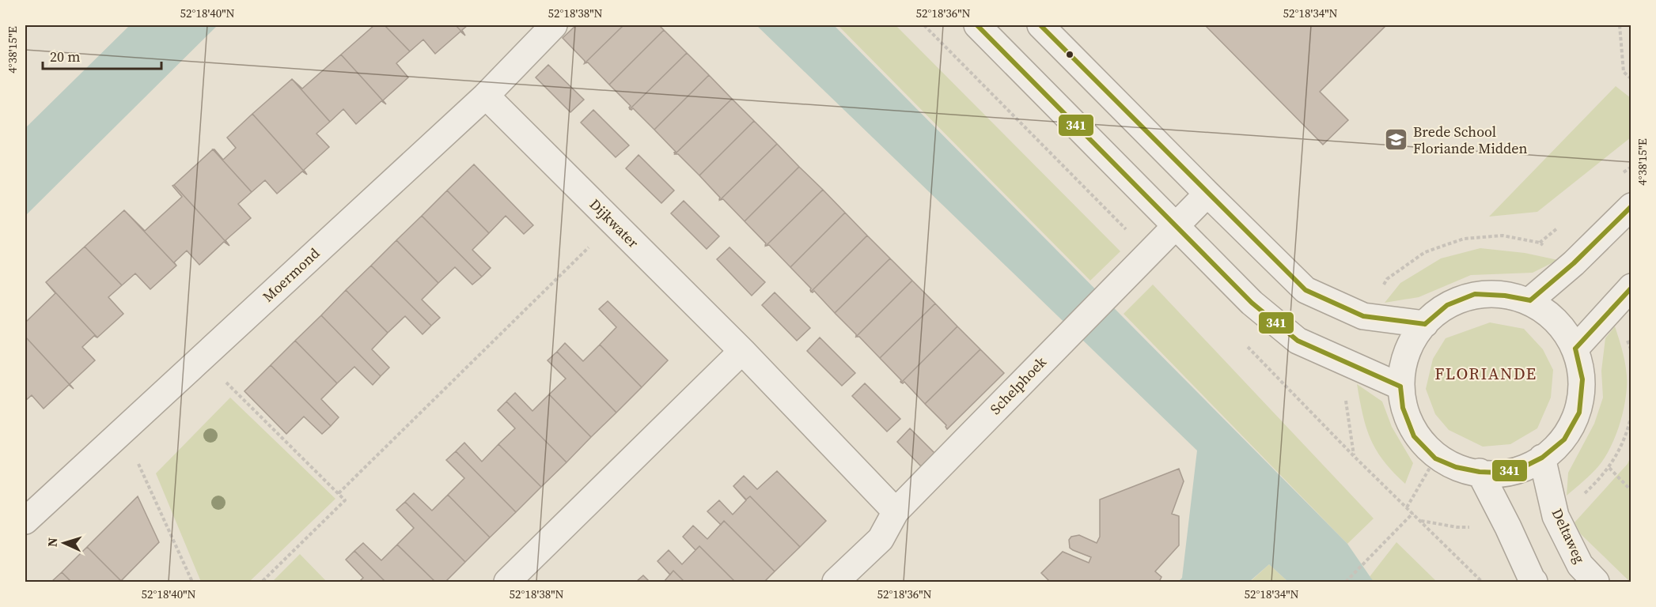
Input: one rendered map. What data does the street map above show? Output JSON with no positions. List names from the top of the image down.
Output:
{
  "streets": {
    "street": [
      "Dijkwater",
      "Moermond",
      "Schelphoek",
      "Deltaweg"
    ]
  },
  "crossings": [
    ["Dijkwater", "Moermond"],
    ["Dijkwater", "Schelphoek"]
  ],
  "districts": ["FLORIANDE"],
  "places": {
    "school or university": ["Brede School Floriande Midden"]
  },
  "lines": ["transit line 341"],
  "scale_bar": "20 m",
  "north": "left",
  "coordinates": [
    "52°18'40\"N",
    "52°18'38\"N",
    "52°18'36\"N",
    "52°18'34\"N",
    "4°38'15\"E"
  ]
}
